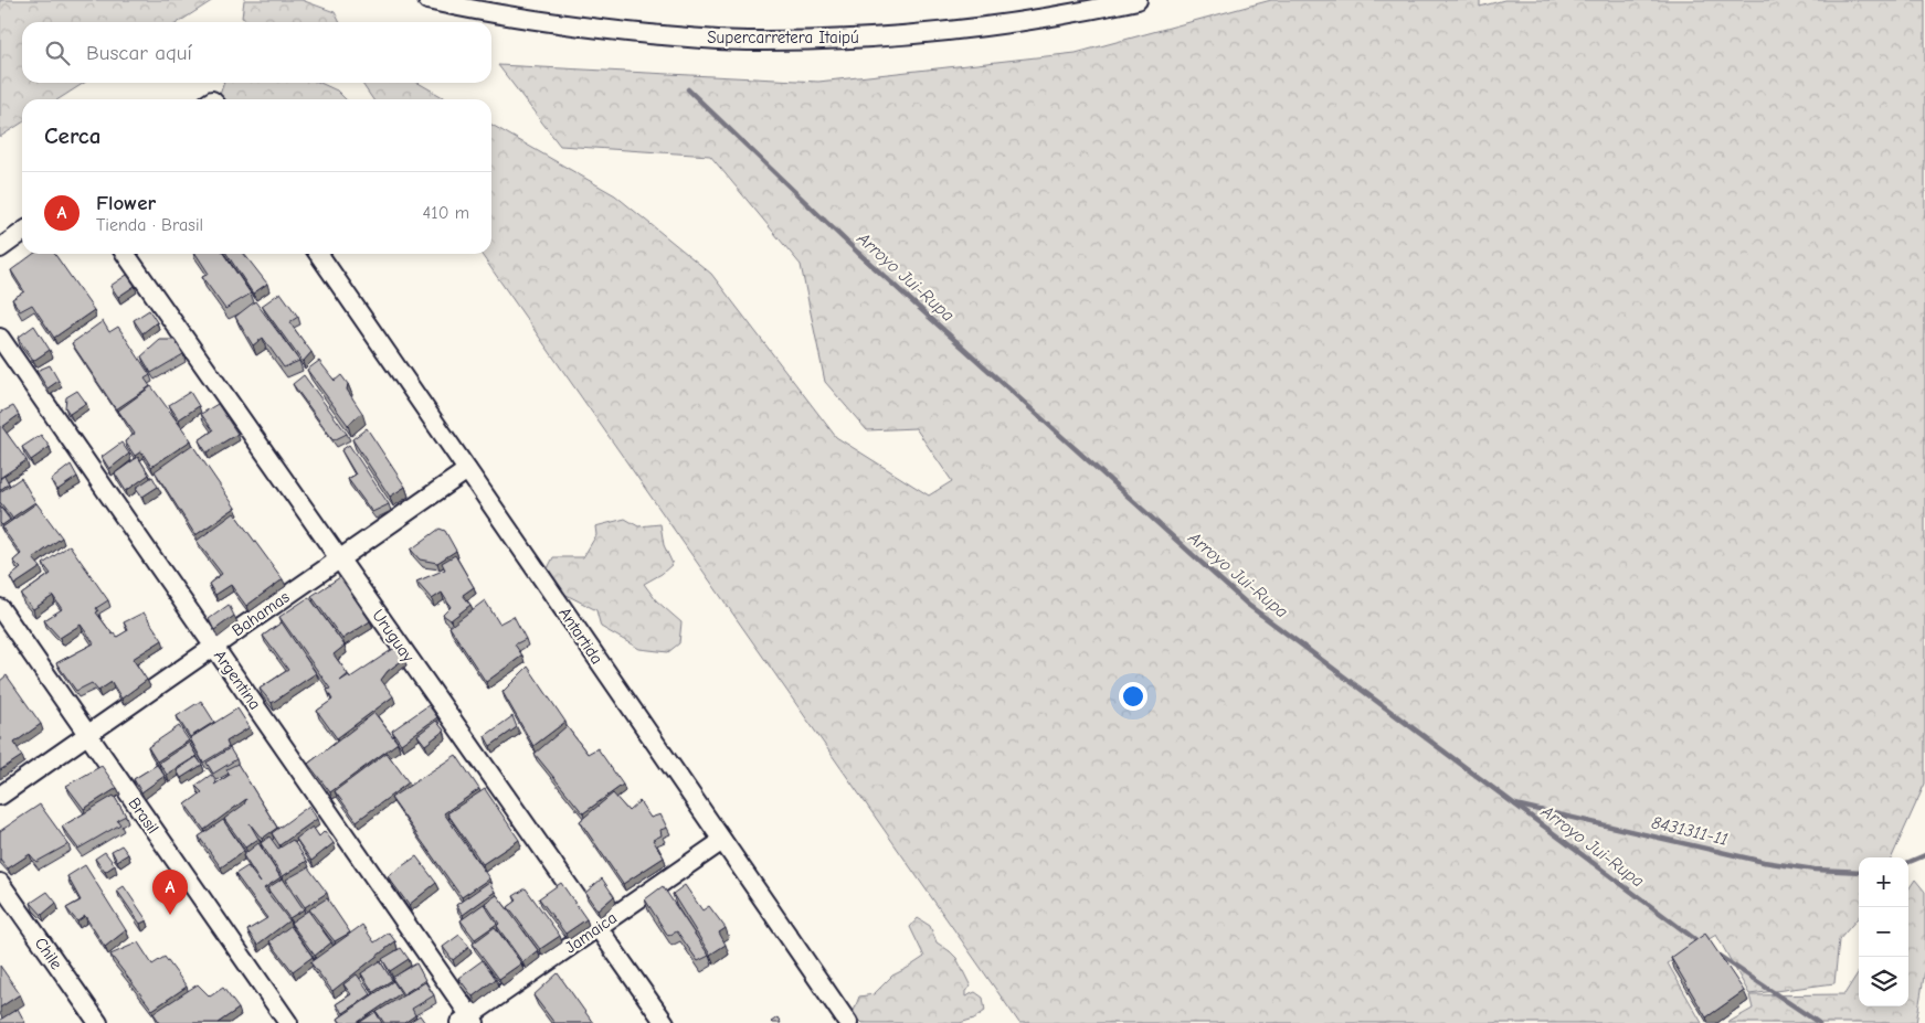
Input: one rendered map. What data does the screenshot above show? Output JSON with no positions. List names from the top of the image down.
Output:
{
  "streets": {
    "street": [
      "Supercarretera Itaipú",
      "Bahamas",
      "Uruguay",
      "Antartida",
      "Argentina",
      "Brasil",
      "Jamaica",
      "Chile"
    ]
  },
  "crossings": [
    ["Bahamas", "Uruguay"],
    ["Bahamas", "Antartida"],
    ["Bahamas", "Argentina"],
    ["Bahamas", "Brasil"],
    ["Uruguay", "Jamaica"],
    ["Antartida", "Jamaica"],
    ["Argentina", "Jamaica"]
  ],
  "water": ["Arroyo Jui-Rupa", "8431311-11"],
  "page": {
    "search": "Buscar aquí",
    "heading": "Cerca",
    "list": [
      {
        "mark": "A",
        "name": "Flower",
        "note": "Tienda · Brasil",
        "value": "410 m"
      }
    ],
    "map_buttons": ["+", "−"],
    "pins": "A"
  }
}
